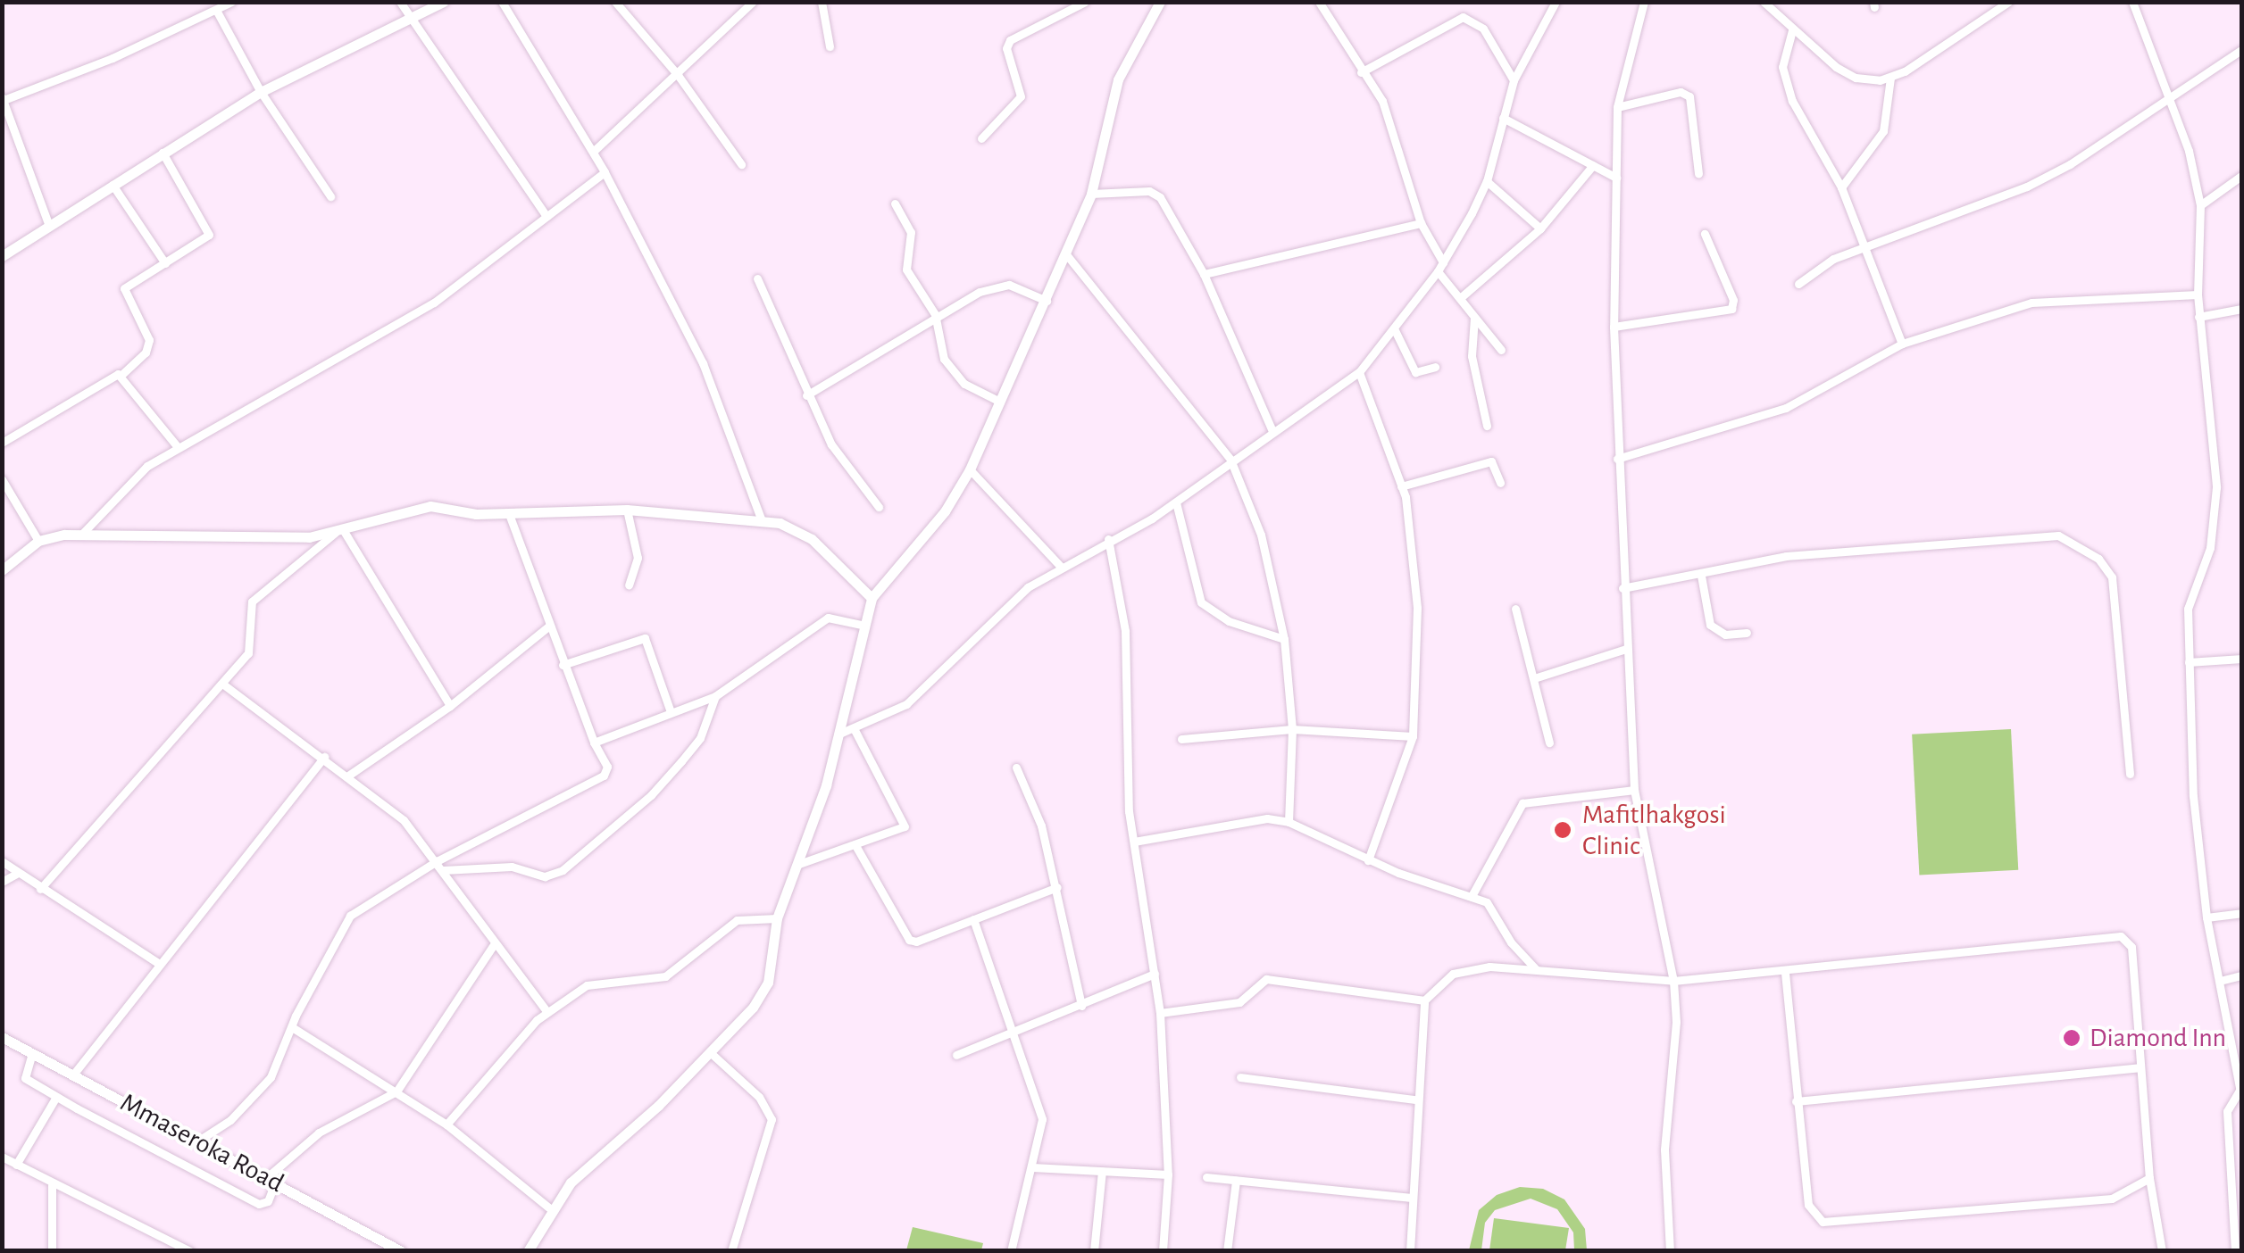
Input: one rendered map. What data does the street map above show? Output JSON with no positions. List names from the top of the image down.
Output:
{
  "streets": {
    "street": ["Mmaseroka Road"]
  },
  "places": ["Mafitlhakgosi Clinic", "Diamond Inn"]
}
